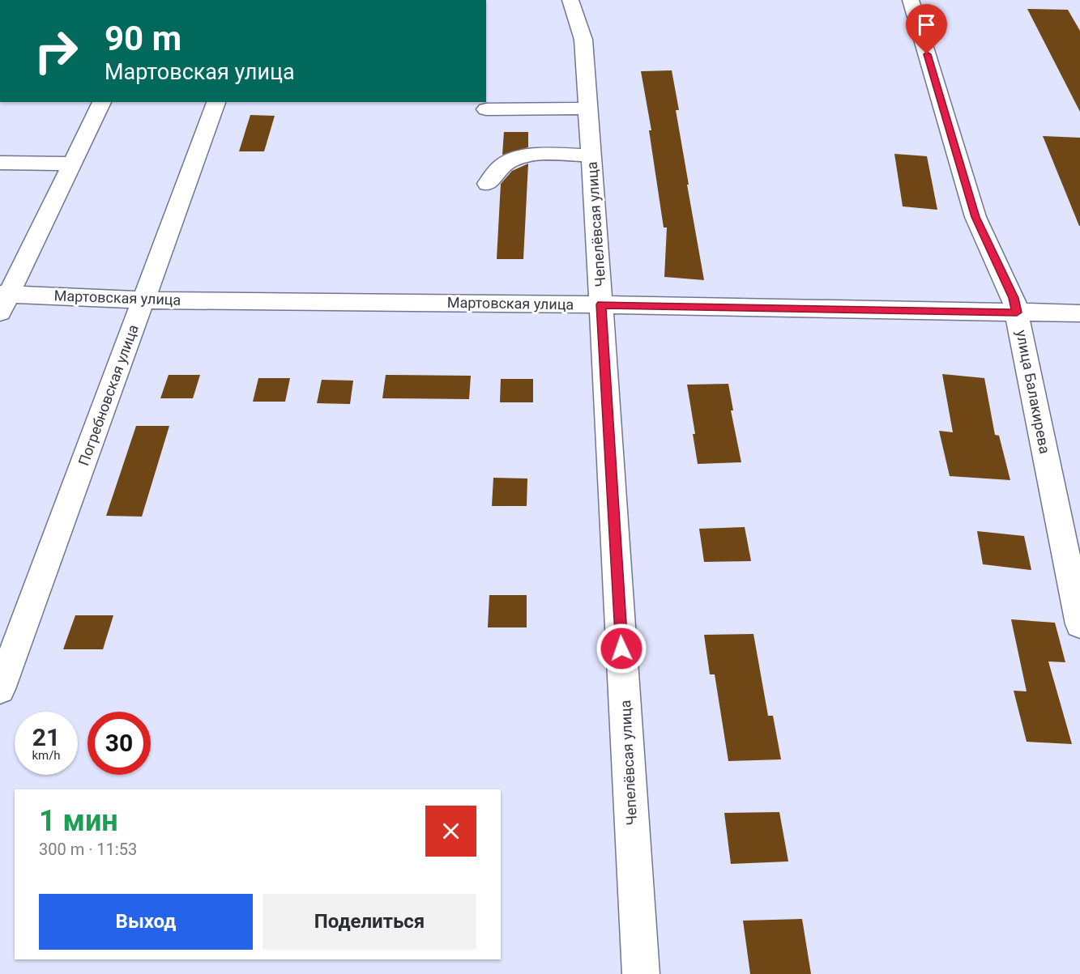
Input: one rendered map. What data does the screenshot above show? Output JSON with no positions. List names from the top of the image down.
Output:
{
  "streets": {
    "street": [
      "Чепелёвсая улица",
      "Мартовская улица",
      "улица Балакирева",
      "Погребновская улица"
    ]
  },
  "crossings": [
    ["Чепелёвсая улица", "Мартовская улица"],
    ["Мартовская улица", "улица Балакирева"],
    ["Мартовская улица", "Погребновская улица"]
  ],
  "page": {
    "turn": ["90 m", "Мартовская улица"],
    "speed": "21 km/h",
    "limit": "30",
    "heading": ["1 мин", "300 m · 11:53"],
    "buttons": ["Выход", "Поделиться"]
  }
}
